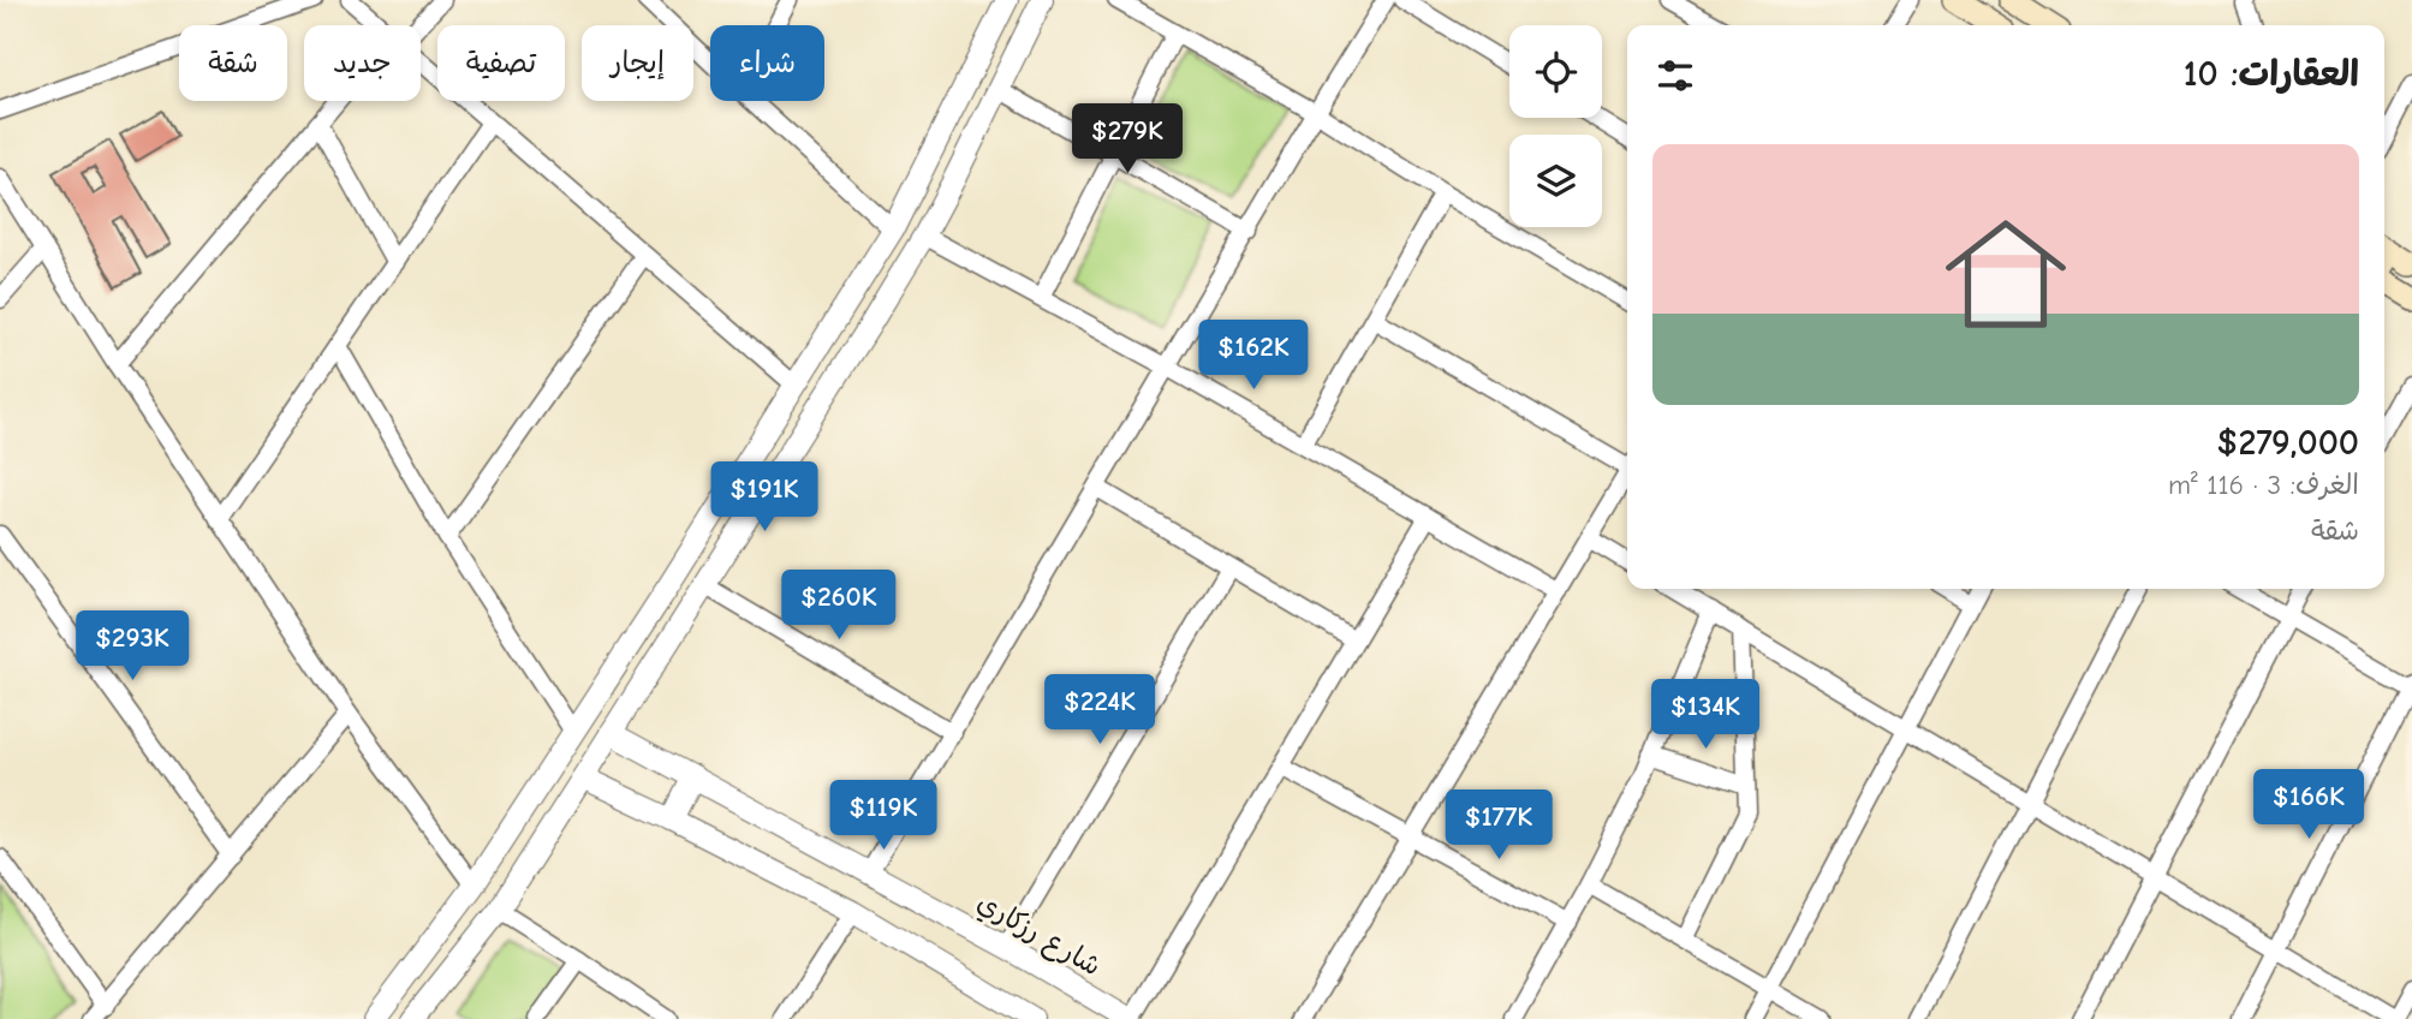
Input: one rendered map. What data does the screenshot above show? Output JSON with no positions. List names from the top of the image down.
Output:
{
  "streets": {
    "street": ["شارع رزكاري"]
  },
  "page": {
    "chip": [
      "شراء",
      "إيجار",
      "تصفية",
      "جديد",
      "شقة"
    ],
    "heading": "العقارات: 10",
    "price": [
      "$279K",
      "$162K",
      "$191K",
      "$260K",
      "$293K",
      "$224K",
      "$134K",
      "$166K",
      "$119K",
      "$177K"
    ],
    "list": [
      {
        "name": "$279,000",
        "note": "الغرف: 3 · 116 m² · شقة"
      }
    ]
  }
}
